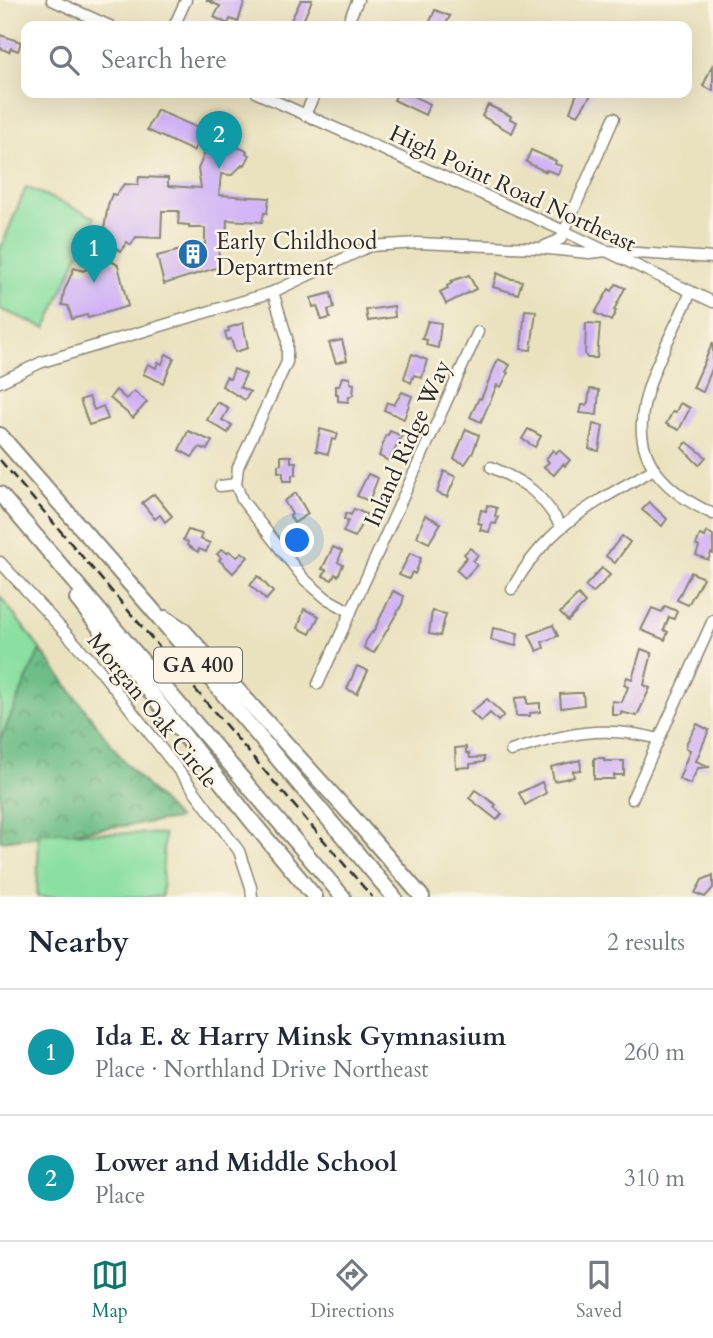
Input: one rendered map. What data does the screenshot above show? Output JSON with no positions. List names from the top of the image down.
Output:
{
  "streets": {
    "highway": ["GA 400"],
    "street": ["High Point Road Northeast", "Inland Ridge Way", "Morgan Oak Circle"]
  },
  "places": {
    "building": ["Early Childhood Department"]
  },
  "page": {
    "search": "Search here",
    "pins": ["2", "1"],
    "heading": ["Nearby", "2 results"],
    "list": [
      {
        "mark": "1",
        "name": "Ida E. & Harry Minsk Gymnasium",
        "note": "Place · Northland Drive Northeast",
        "value": "260 m"
      },
      {
        "mark": "2",
        "name": "Lower and Middle School",
        "note": "Place",
        "value": "310 m"
      }
    ],
    "nav": ["Map", "Directions", "Saved"]
  }
}
